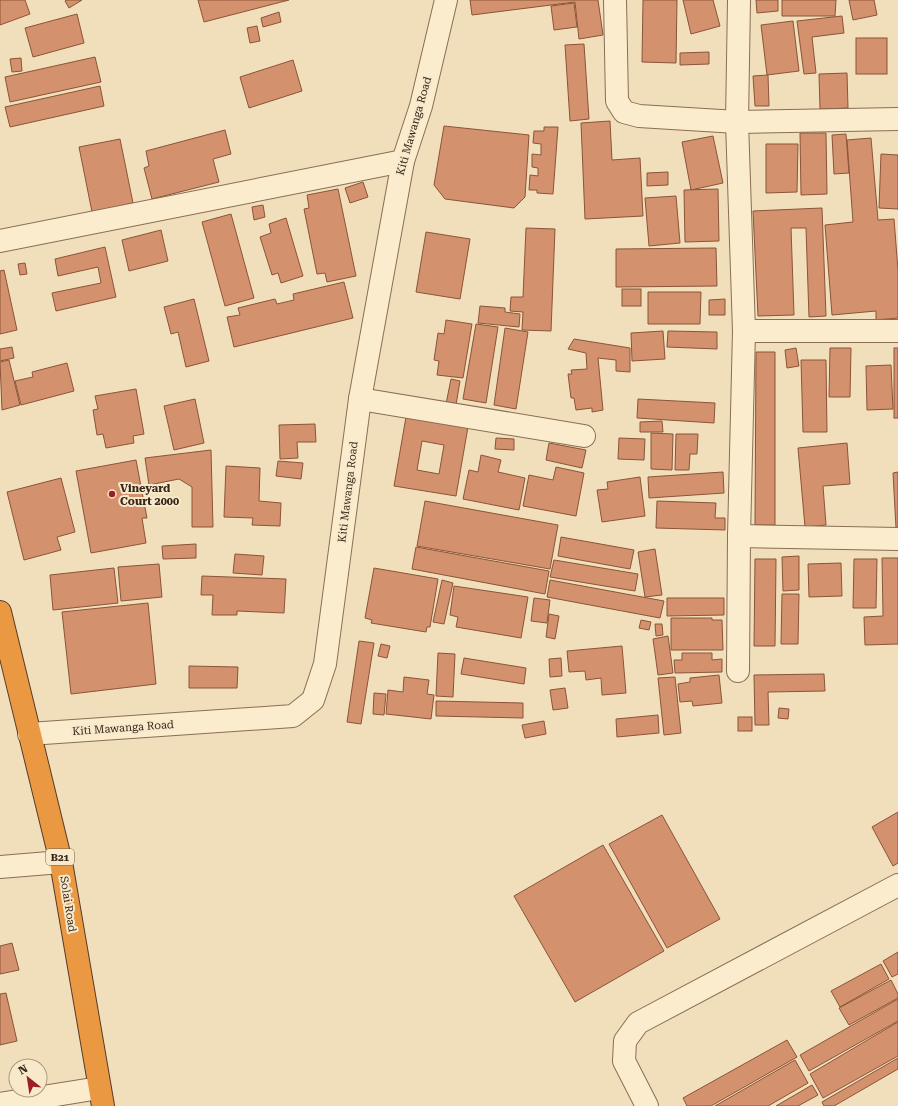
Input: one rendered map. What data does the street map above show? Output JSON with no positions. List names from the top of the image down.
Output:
{
  "streets": {
    "highway": ["B21", "Solai Road"],
    "street": ["Kiti Mawanga Road"]
  },
  "crossings": [
    ["Kiti Mawanga Road", "Solai Road"]
  ],
  "places": ["Vineyard Court 2000"],
  "north": "top left"
}
